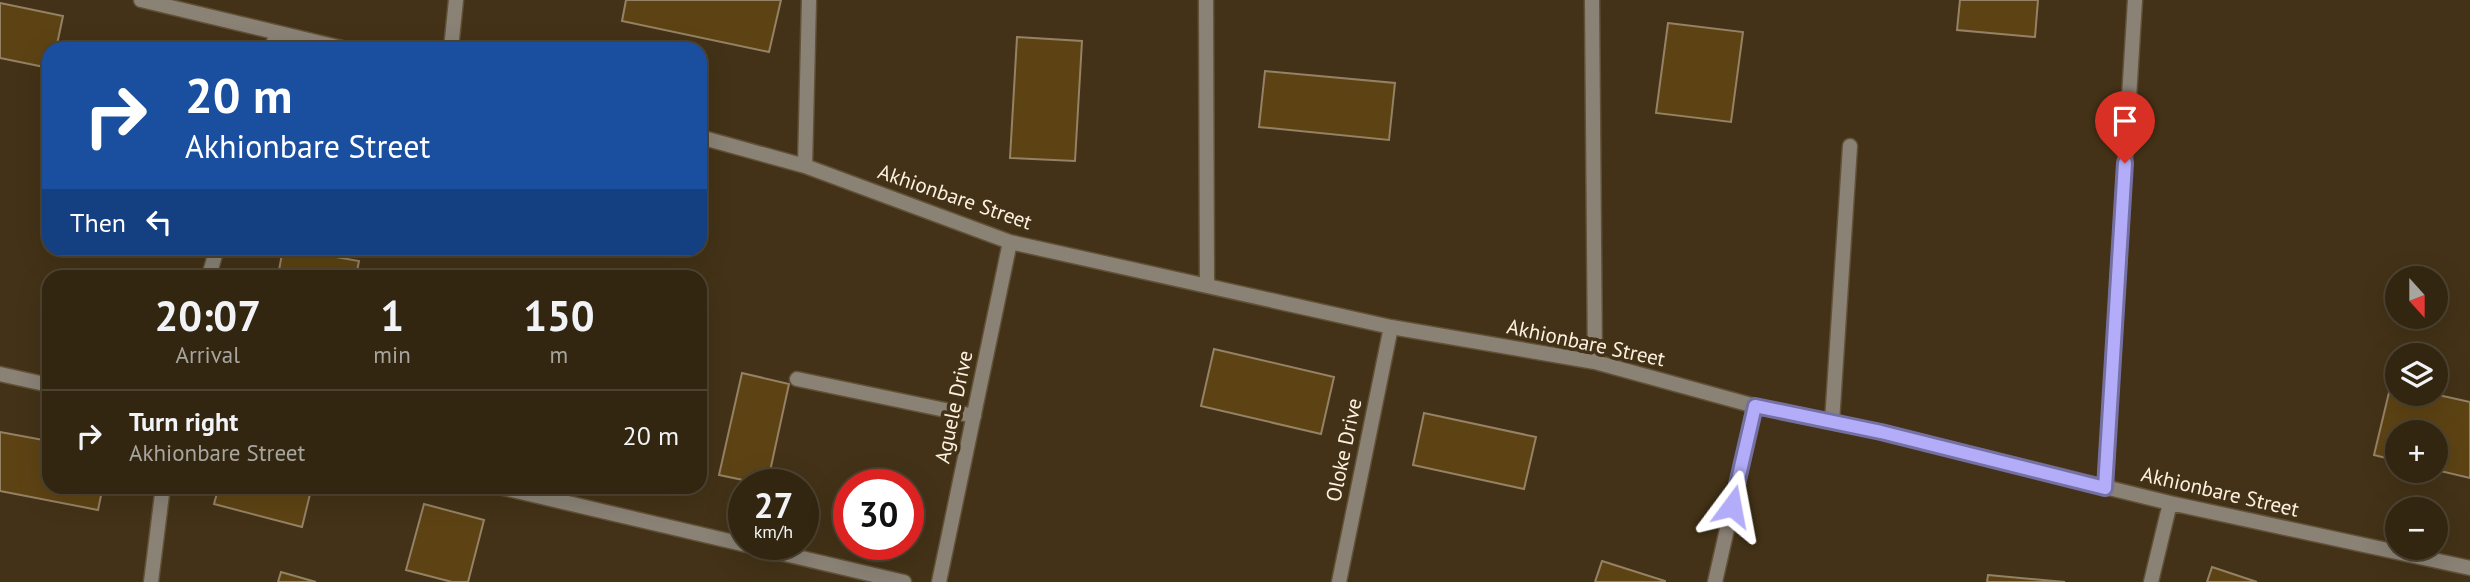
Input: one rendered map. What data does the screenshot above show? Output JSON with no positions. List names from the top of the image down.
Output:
{
  "streets": {
    "street": ["Akhionbare Street", "Aguele Drive", "Oloke Drive"]
  },
  "crossings": [
    ["Akhionbare Street", "Aguele Drive"],
    ["Akhionbare Street", "Oloke Drive"]
  ],
  "north": "bottom",
  "page": {
    "turn": ["20 m", "Akhionbare Street"],
    "then": "Then",
    "map_buttons": ["+", "−"],
    "eta": [
      "20:07",
      "Arrival",
      "1",
      "min",
      "150",
      "m"
    ],
    "list": [
      {
        "name": "Turn right",
        "note": "Akhionbare Street",
        "value": "20 m"
      }
    ],
    "speed": "27 km/h",
    "limit": "30"
  }
}
